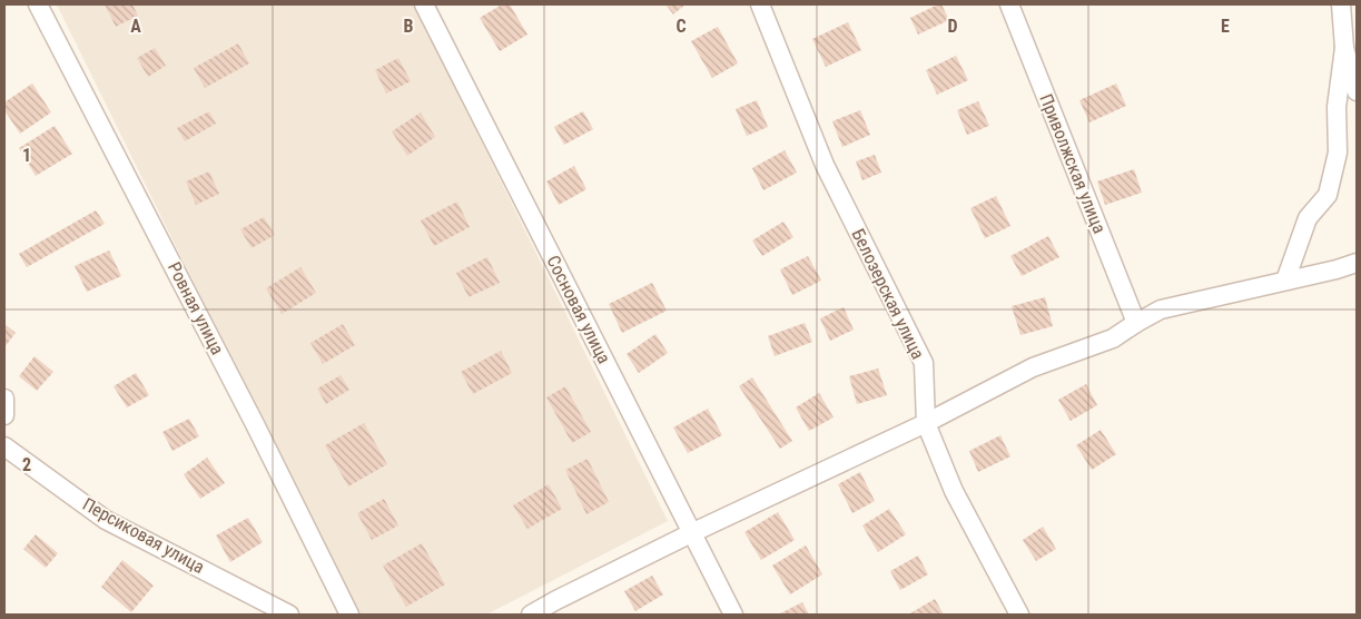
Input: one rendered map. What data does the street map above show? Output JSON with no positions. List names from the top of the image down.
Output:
{
  "streets": {
    "street": [
      "Приволжская улица",
      "Белозерская улица",
      "Ровная улица",
      "Сосновая улица",
      "Персиковая улица"
    ]
  },
  "grid": {
    "columns": [
      "A",
      "B",
      "C",
      "D",
      "E"
    ],
    "rows": ["1", "2"]
  }
}
